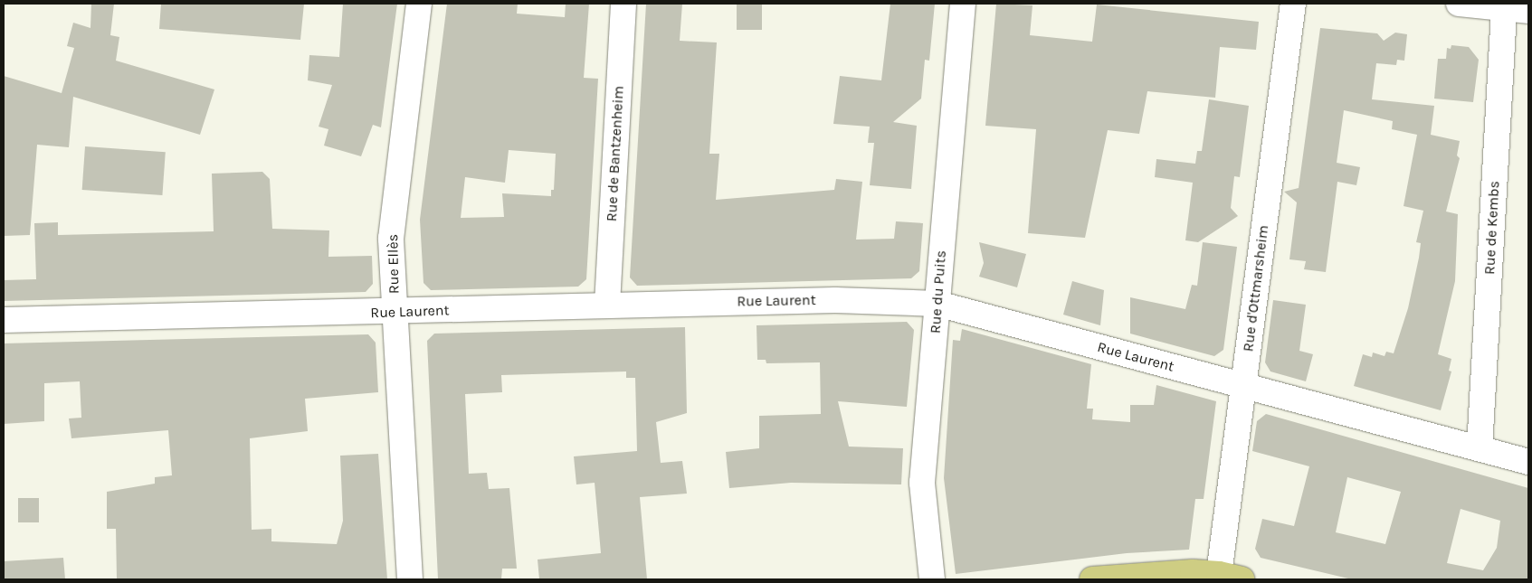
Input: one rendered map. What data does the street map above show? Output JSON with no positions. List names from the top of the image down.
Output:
{
  "streets": {
    "street": [
      "Rue de Bantzenheim",
      "Rue de Kembs",
      "Rue Ellès",
      "Rue d'Ottmarsheim",
      "Rue du Puits",
      "Rue Laurent"
    ]
  },
  "crossings": [
    ["Rue de Bantzenheim", "Rue Laurent"],
    ["Rue de Kembs", "Rue Laurent"],
    ["Rue Ellès", "Rue Laurent"],
    ["Rue d'Ottmarsheim", "Rue Laurent"],
    ["Rue du Puits", "Rue Laurent"]
  ]
}
